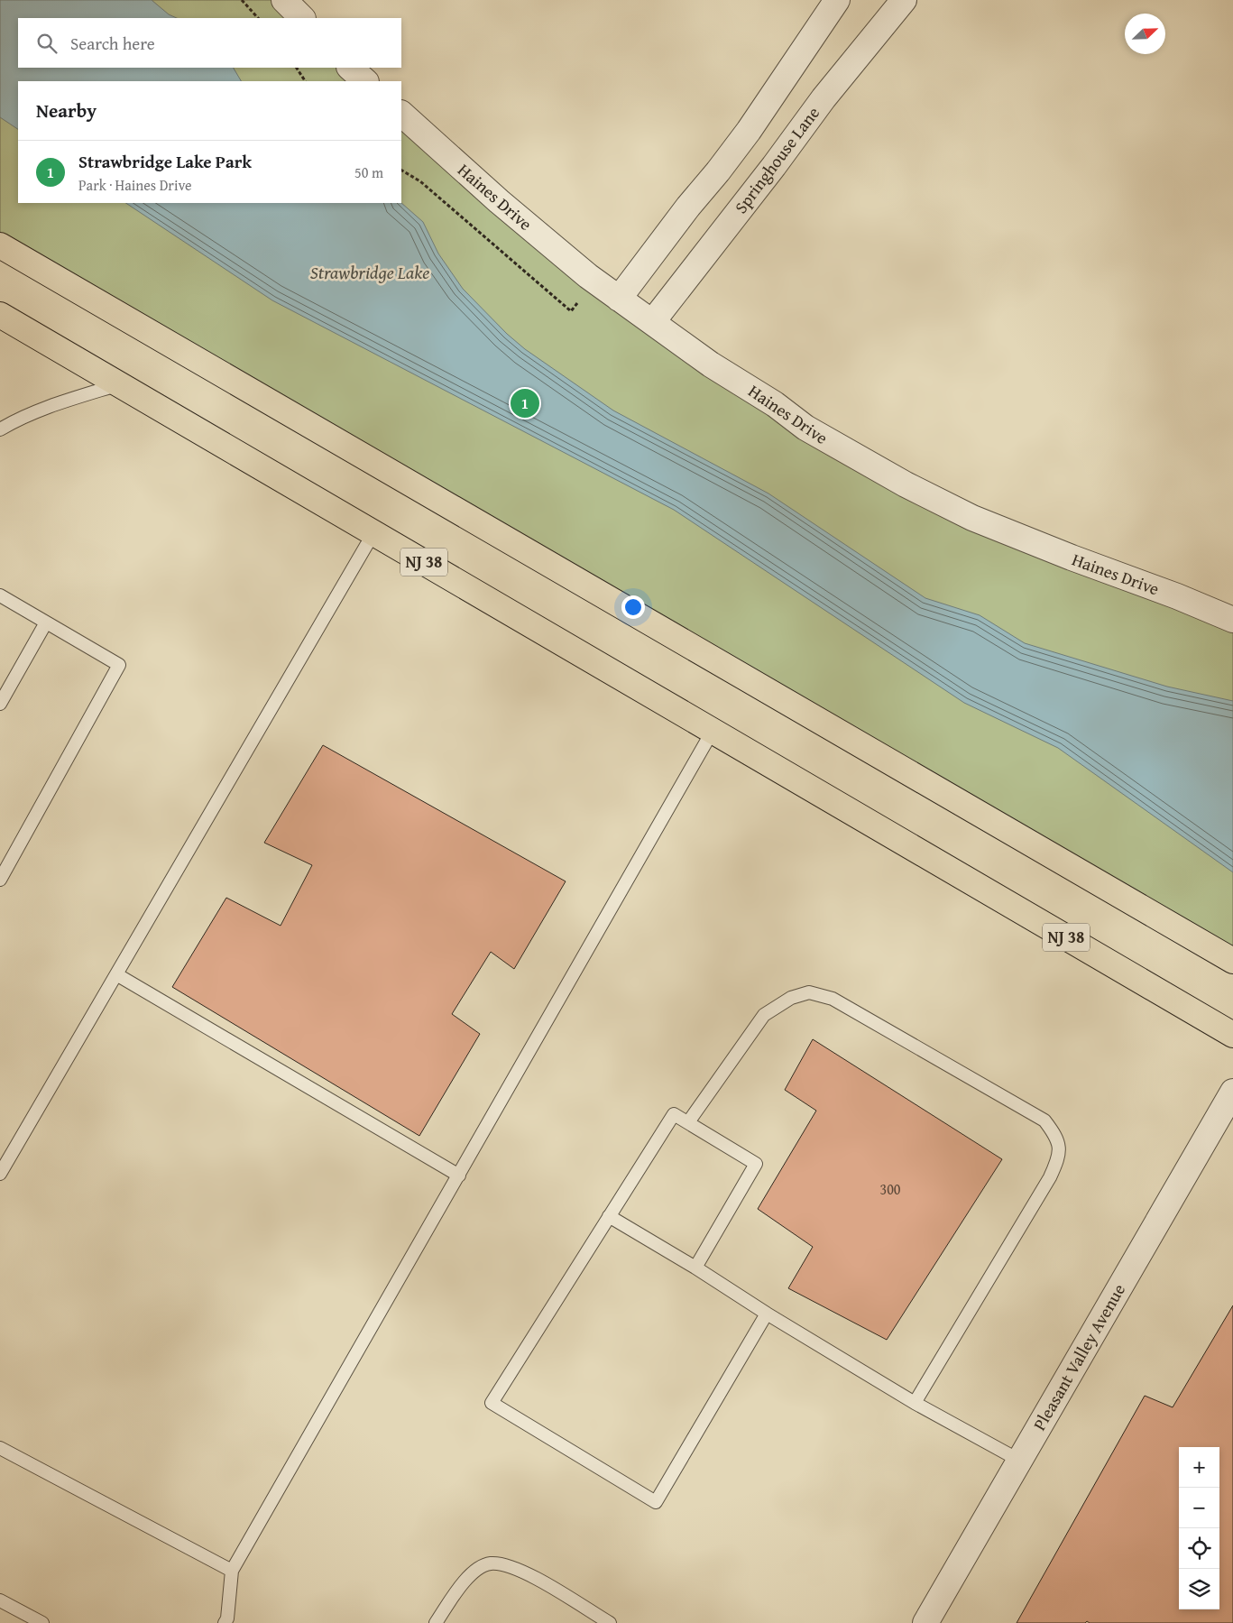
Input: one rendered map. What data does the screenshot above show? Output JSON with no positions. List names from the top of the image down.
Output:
{
  "streets": {
    "highway": ["NJ 38"],
    "street": ["Springhouse Lane", "Haines Drive", "Pleasant Valley Avenue"]
  },
  "crossings": [
    ["Springhouse Lane", "Haines Drive"]
  ],
  "water": ["Strawbridge Lake"],
  "house_numbers": ["300"],
  "north": "top right",
  "page": {
    "search": "Search here",
    "heading": "Nearby",
    "list": [
      {
        "mark": "1",
        "name": "Strawbridge Lake Park",
        "note": "Park · Haines Drive",
        "value": "50 m"
      }
    ],
    "pins": "1",
    "map_buttons": ["+", "−"]
  }
}
